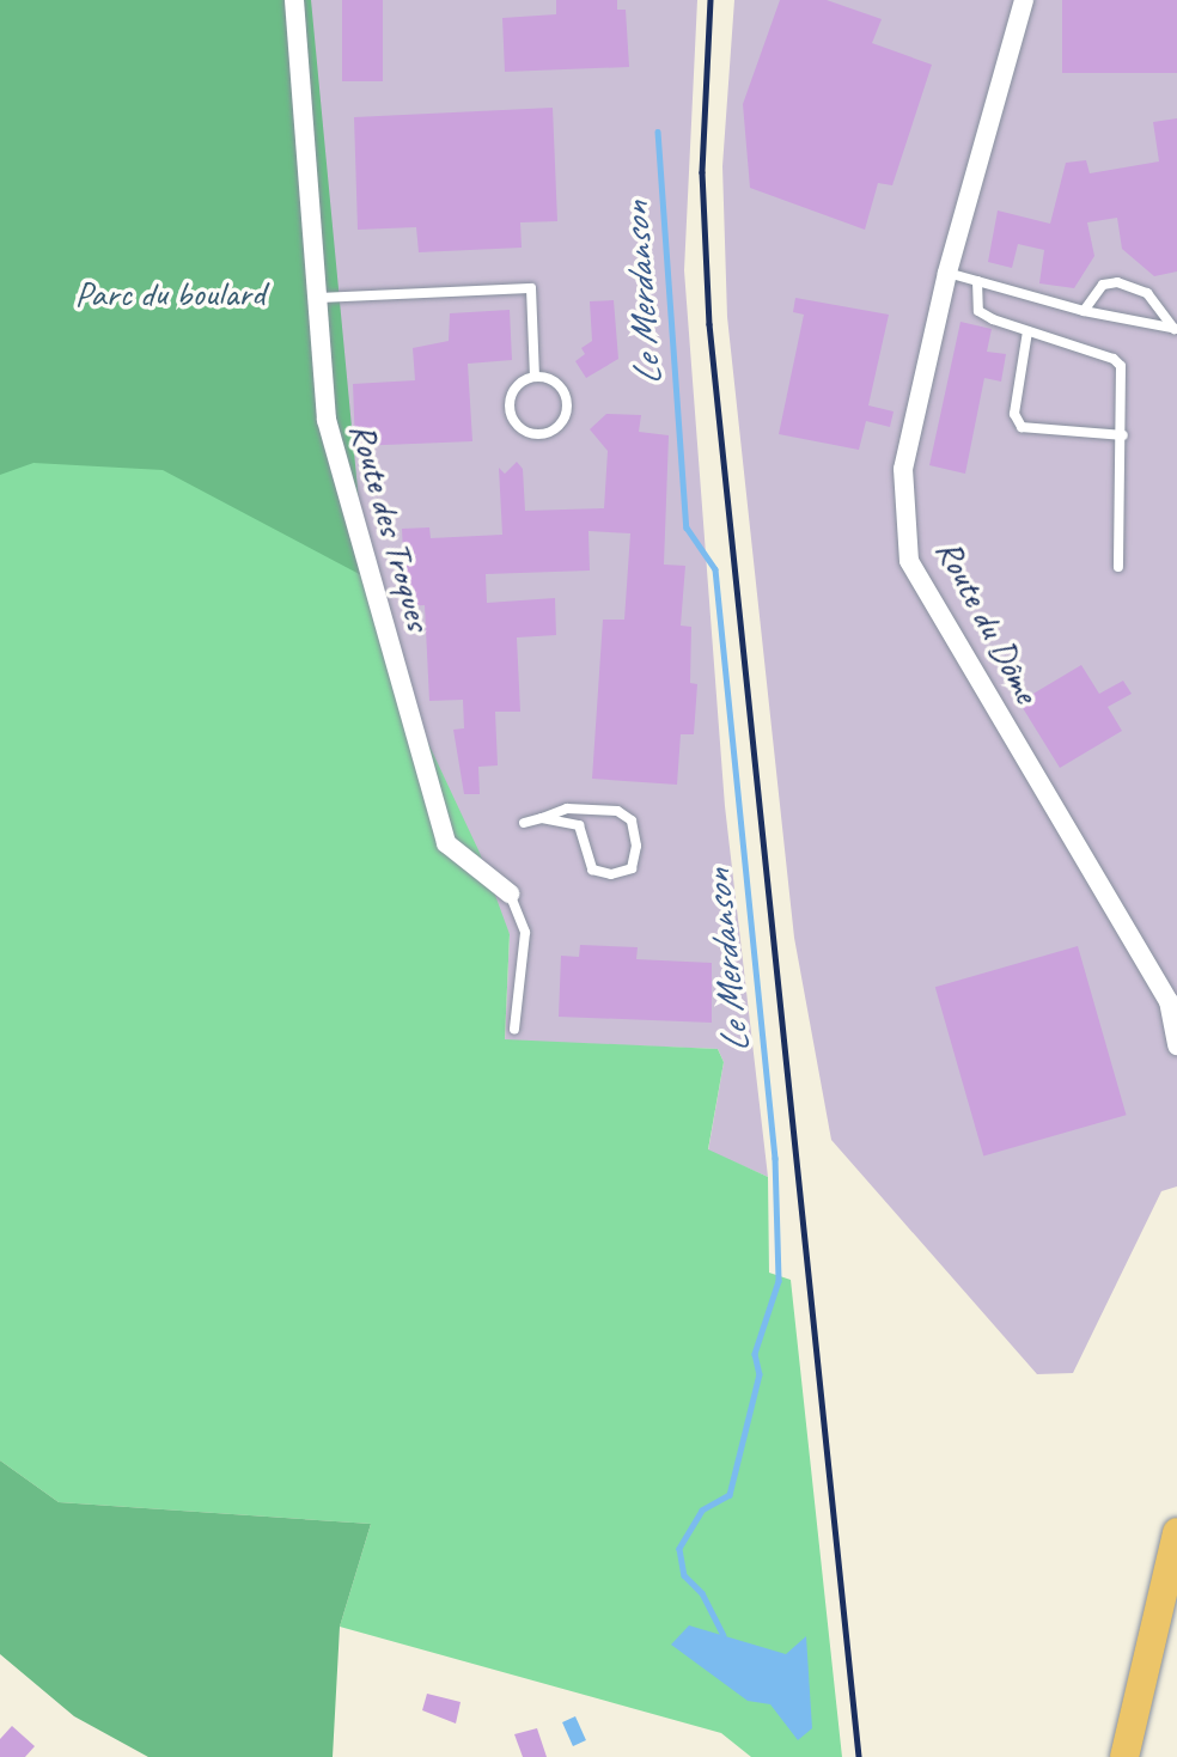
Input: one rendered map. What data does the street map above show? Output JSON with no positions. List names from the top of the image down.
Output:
{
  "streets": {
    "street": ["Route des Troques", "Route du Dôme"]
  },
  "water": ["Le Merdanson"],
  "parks": ["Parc du boulard"]
}
